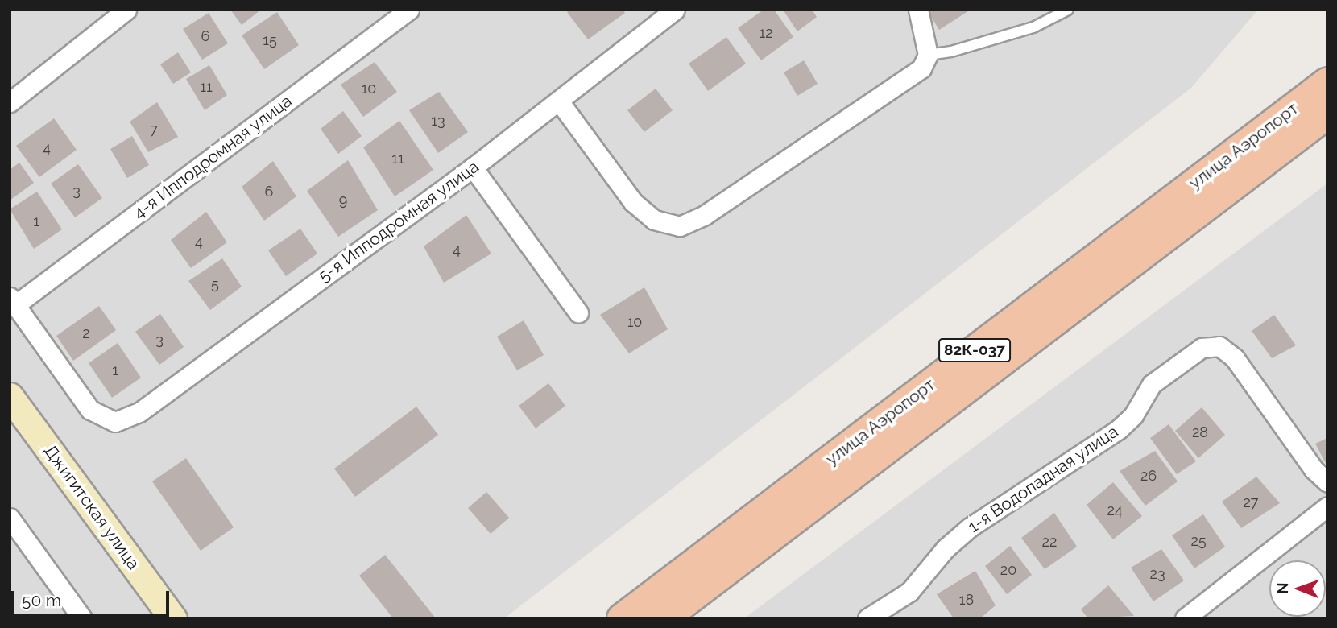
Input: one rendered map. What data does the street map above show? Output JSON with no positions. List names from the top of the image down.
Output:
{
  "streets": {
    "main road": ["улица Аэропорт", "82К-037"],
    "street": [
      "4-я Ипподромная улица",
      "5-я Ипподромная улица",
      "1-я Водопадная улица",
      "Джигитская улица"
    ]
  },
  "crossings": [
    ["4-я Ипподромная улица", "5-я Ипподромная улица"]
  ],
  "house_numbers": [
    "12",
    "6",
    "15",
    "11",
    "10",
    "13",
    "7",
    "4",
    "11",
    "3",
    "6",
    "9",
    "1",
    "4",
    "4",
    "5",
    "10",
    "2",
    "3",
    "1",
    "28",
    "26",
    "27",
    "24",
    "25",
    "22",
    "20",
    "23",
    "18"
  ],
  "scale_bar": "50 m",
  "north": "left"
}
